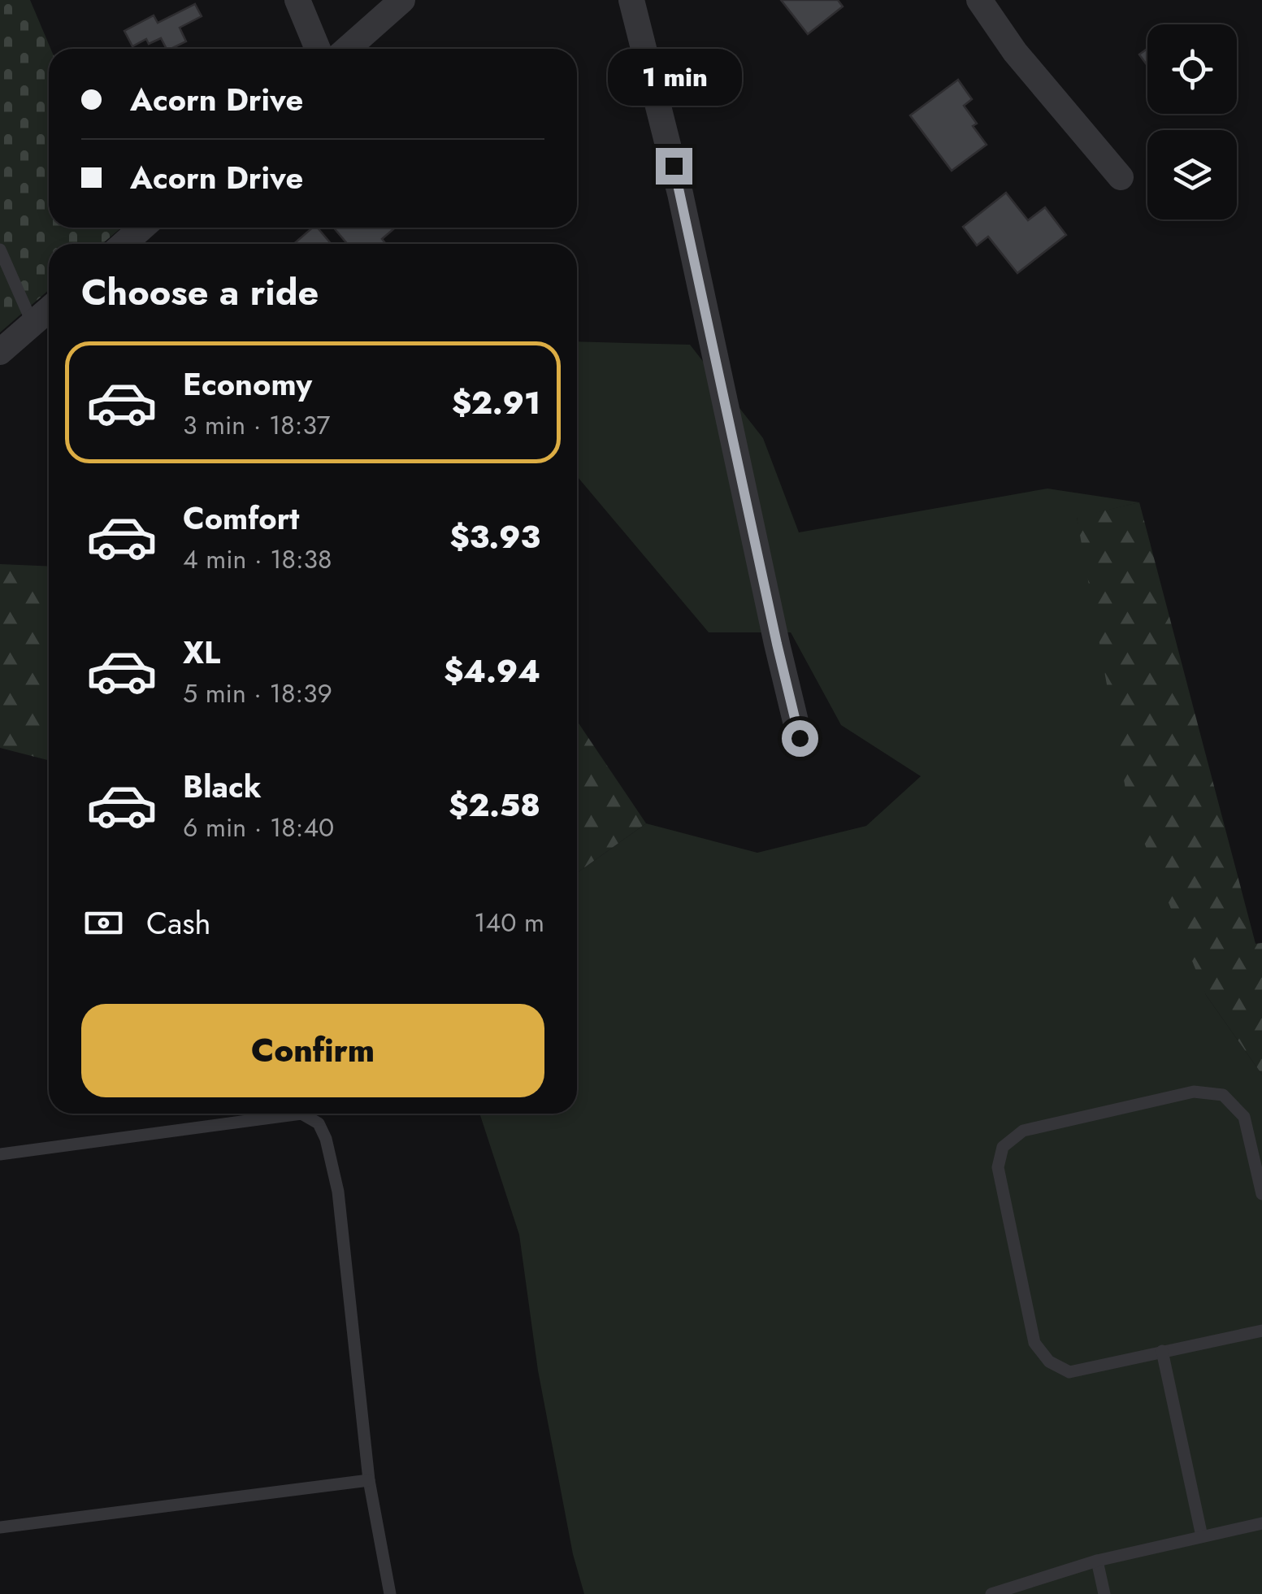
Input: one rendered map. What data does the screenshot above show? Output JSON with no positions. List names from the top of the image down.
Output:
{
  "page": {
    "bubble": "1 min",
    "banner": ["Acorn Drive", "Acorn Drive"],
    "heading": "Choose a ride",
    "list": [
      {
        "name": "Economy",
        "note": "3 min · 18:37",
        "value": "$2.91"
      },
      {
        "name": "Comfort",
        "note": "4 min · 18:38",
        "value": "$3.93"
      },
      {
        "name": "XL",
        "note": "5 min · 18:39",
        "value": "$4.94"
      },
      {
        "name": "Black",
        "note": "6 min · 18:40",
        "value": "$2.58"
      }
    ],
    "pay": ["Cash", "140 m"],
    "buttons": "Confirm"
  }
}
